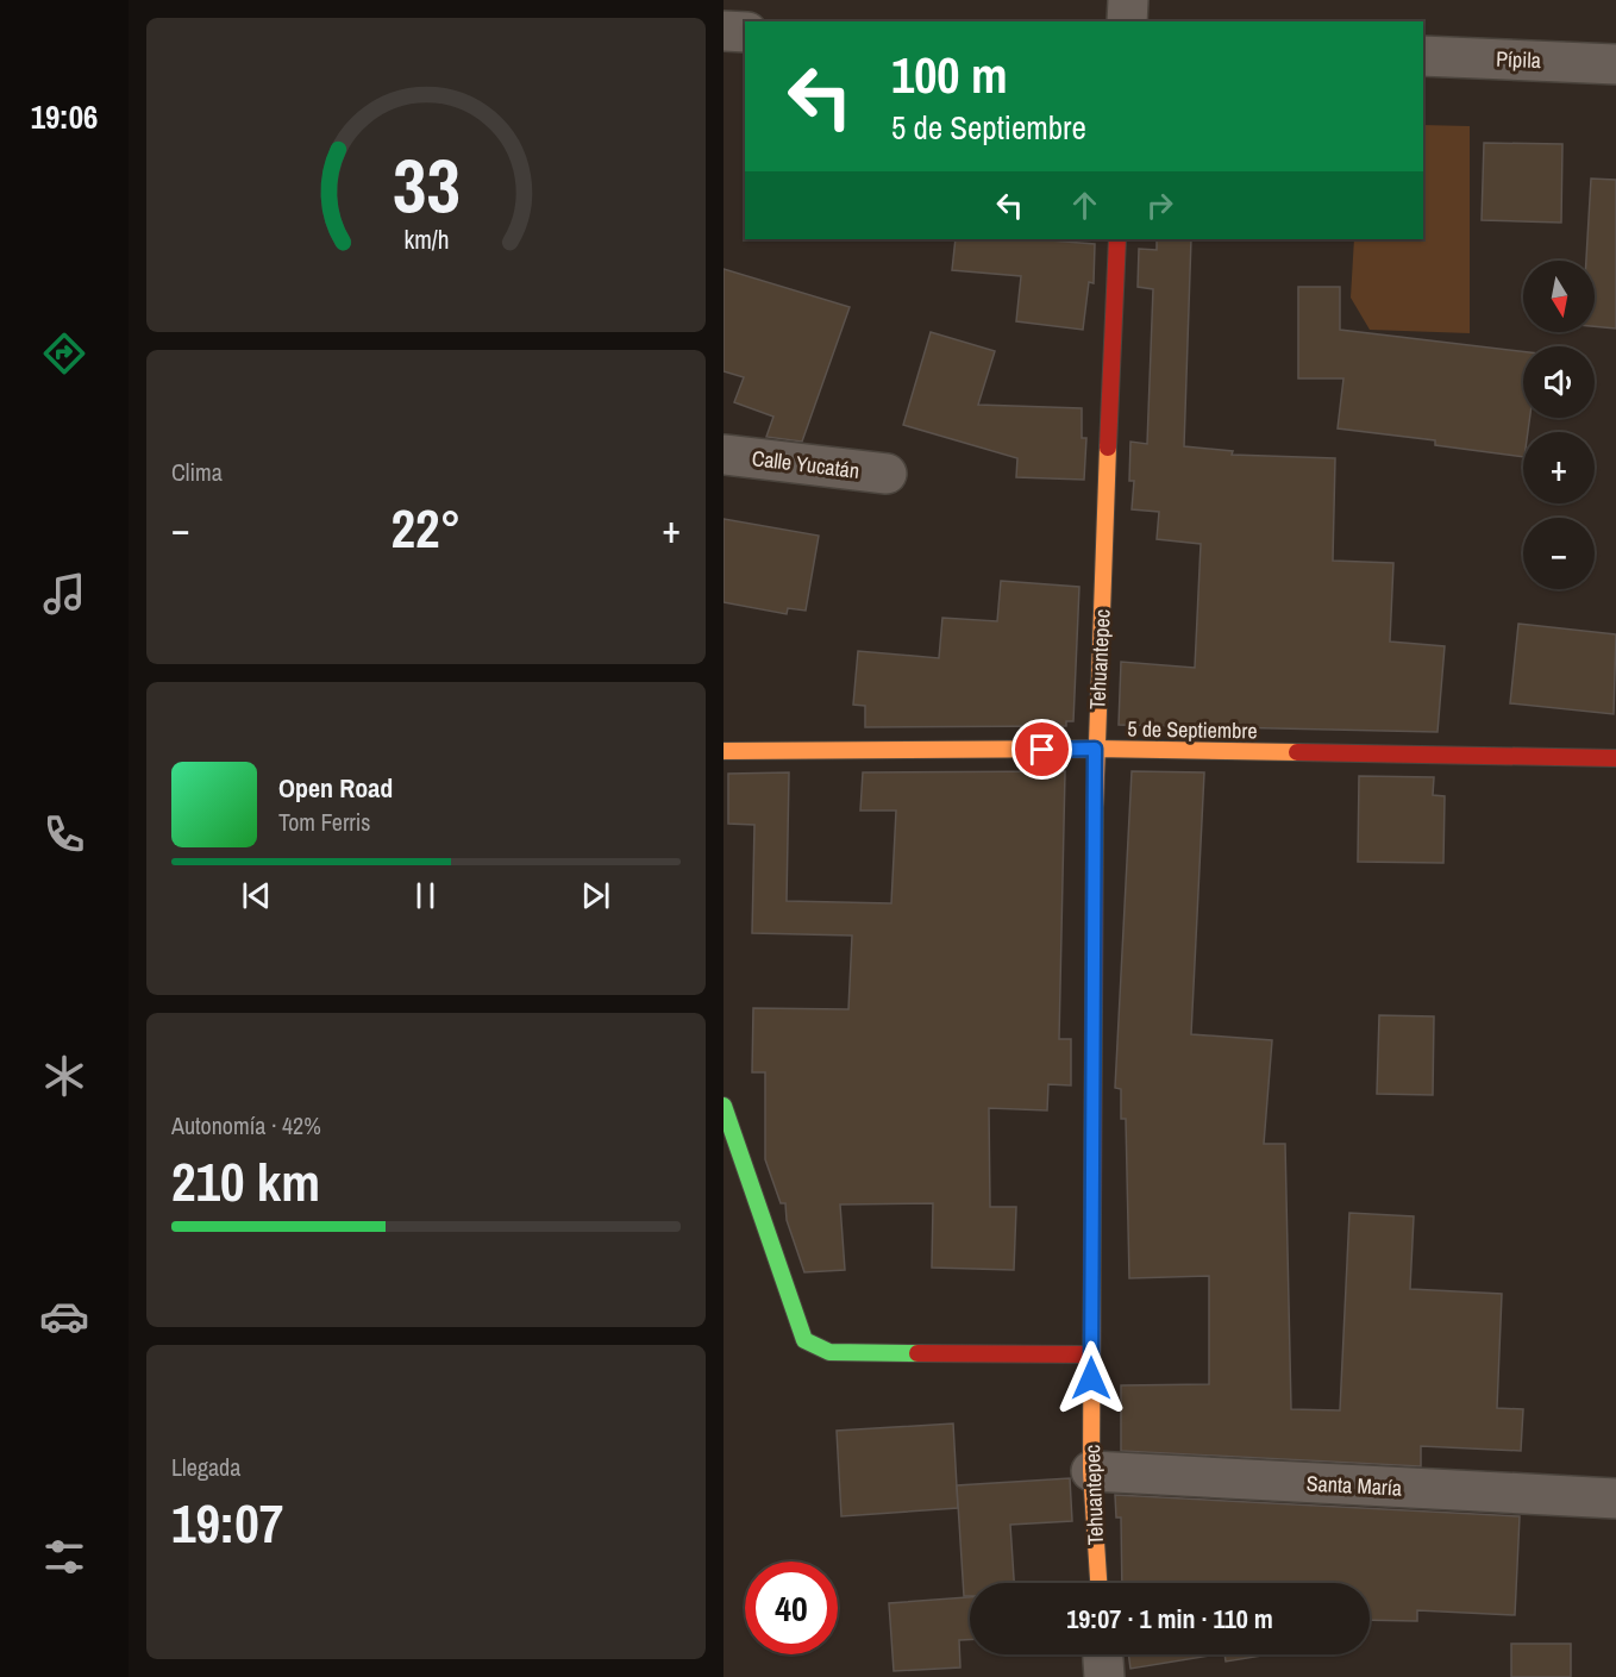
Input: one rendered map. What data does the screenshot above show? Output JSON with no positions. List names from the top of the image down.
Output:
{
  "streets": {
    "street": [
      "Pípila",
      "Calle Yucatán",
      "Tehuantepec",
      "5 de Septiembre",
      "Santa María"
    ]
  },
  "crossings": [
    ["Tehuantepec", "5 de Septiembre"],
    ["Tehuantepec", "Santa María"]
  ],
  "north": "bottom",
  "page": {
    "tabs": "19:06",
    "turn": ["100 m", "5 de Septiembre"],
    "map_buttons": ["+", "−"],
    "tile": [
      "Clima",
      ["Autonomía · 42%", "210 km"],
      ["Llegada", "19:07"]
    ],
    "heat": ["−", "22°", "+"],
    "song": ["Open Road", "Tom Ferris"],
    "limit": "40",
    "trip": "19:07 · 1 min · 110 m",
    "gauge": ["33", "km/h"]
  }
}
